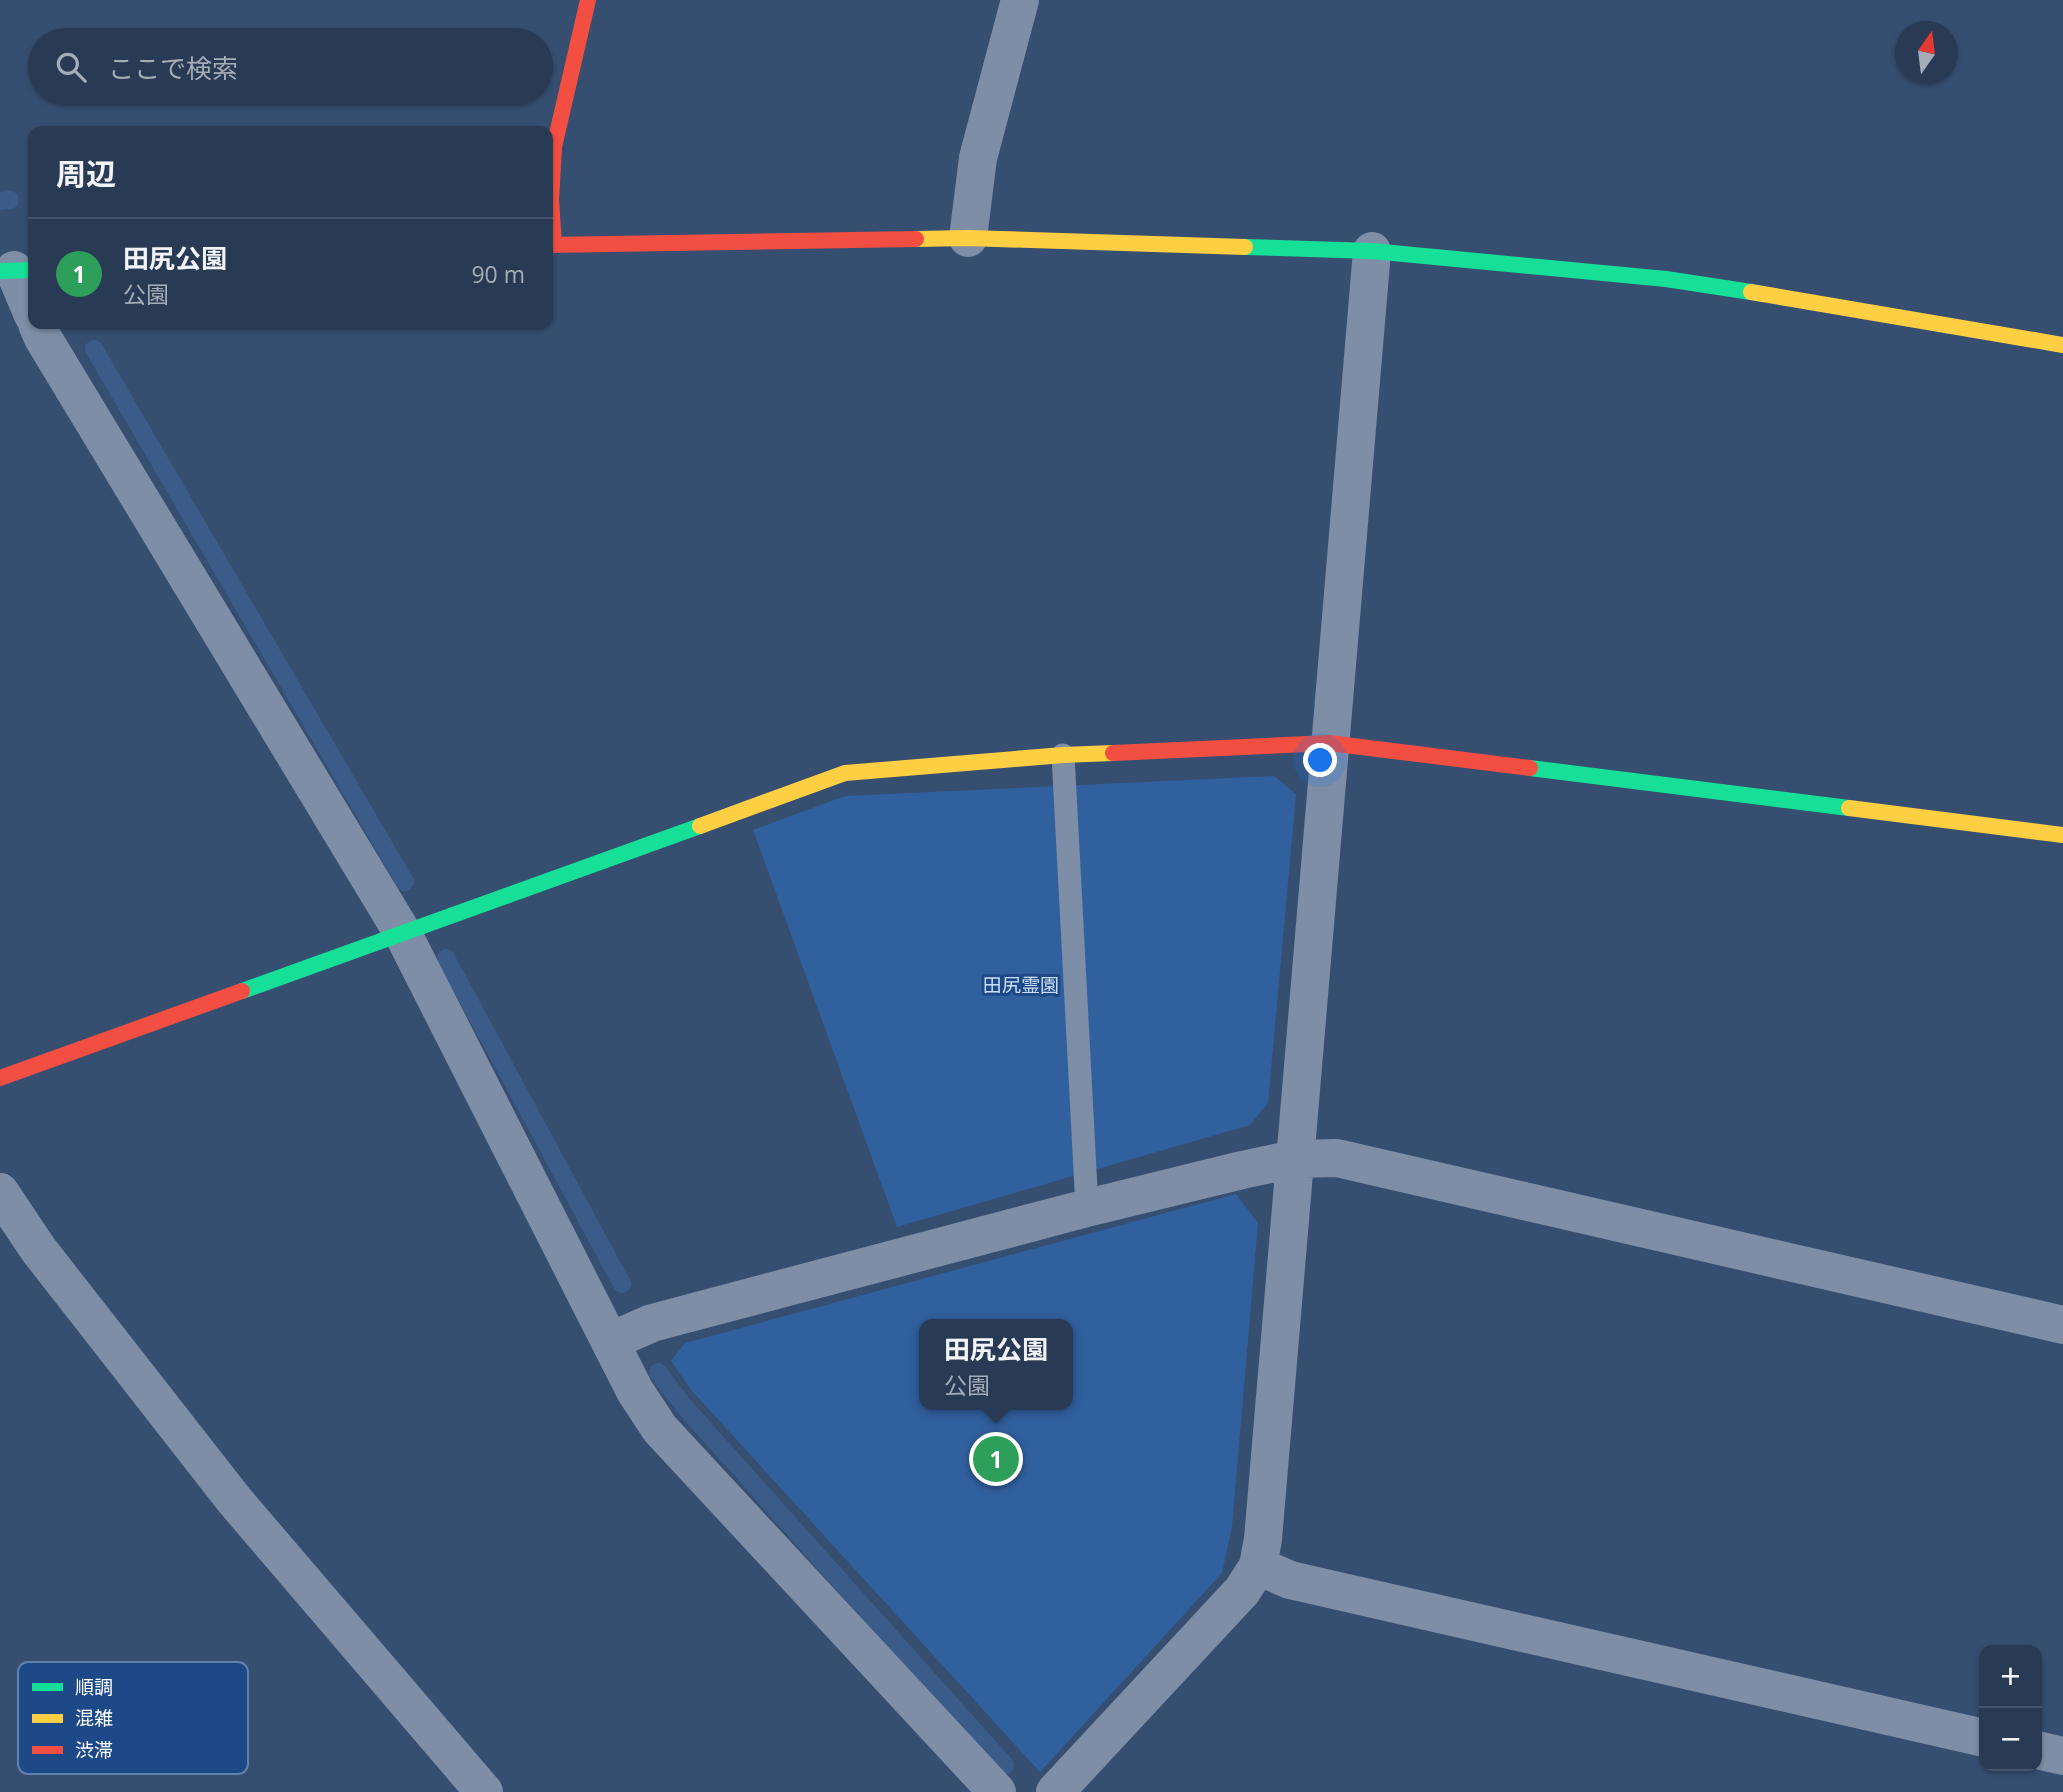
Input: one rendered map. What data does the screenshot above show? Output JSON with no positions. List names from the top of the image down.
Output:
{
  "parks": ["田尻霊園"],
  "legend": ["順調", "混雑", "渋滞"],
  "north": "top",
  "page": {
    "search": "ここで検索",
    "heading": "周辺",
    "list": [
      {
        "mark": "1",
        "name": "田尻公園",
        "note": "公園",
        "value": "90 m"
      }
    ],
    "popup": ["田尻公園", "公園"],
    "pins": "1",
    "map_buttons": ["+", "−"]
  }
}
